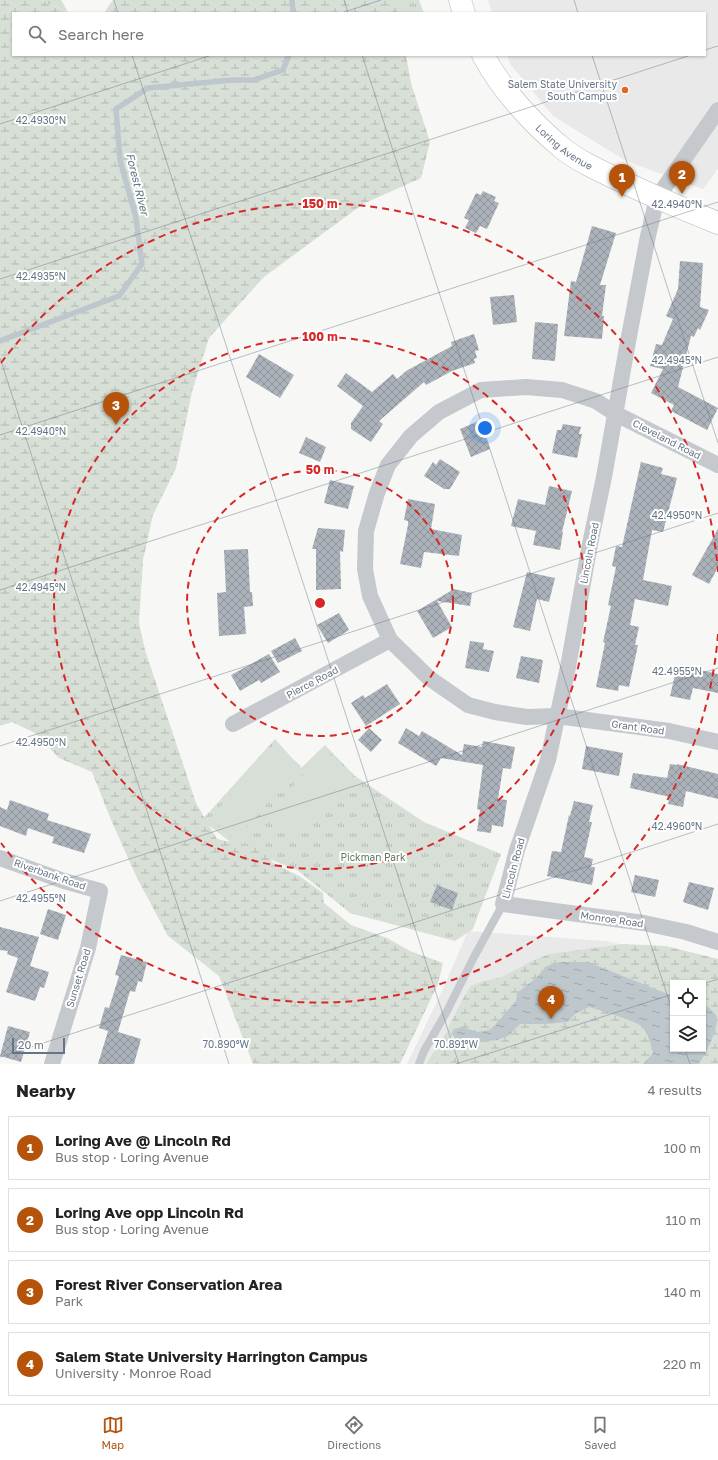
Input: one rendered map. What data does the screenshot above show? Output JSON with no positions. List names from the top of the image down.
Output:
{
  "streets": {
    "highway": ["Loring Avenue"],
    "street": [
      "Cleveland Road",
      "Lincoln Road",
      "Pierce Road",
      "Grant Road",
      "Riverbank Road",
      "Monroe Road",
      "Sunset Road"
    ]
  },
  "crossings": [
    ["Loring Avenue", "Lincoln Road"],
    ["Cleveland Road", "Lincoln Road"],
    ["Cleveland Road", "Pierce Road"],
    ["Cleveland Road", "Grant Road"],
    ["Lincoln Road", "Grant Road"],
    ["Lincoln Road", "Monroe Road"],
    ["Pierce Road", "Grant Road"],
    ["Riverbank Road", "Sunset Road"]
  ],
  "water": ["Forest River"],
  "parks": ["Pickman Park"],
  "places": ["Salem State University South Campus"],
  "scale_bar": "20 m",
  "page": {
    "search": "Search here",
    "pins": [
      "2",
      "1",
      "3",
      "4"
    ],
    "scale": "20 m",
    "heading": ["Nearby", "4 results"],
    "list": [
      {
        "mark": "1",
        "name": "Loring Ave @ Lincoln Rd",
        "note": "Bus stop · Loring Avenue",
        "value": "100 m"
      },
      {
        "mark": "2",
        "name": "Loring Ave opp Lincoln Rd",
        "note": "Bus stop · Loring Avenue",
        "value": "110 m"
      },
      {
        "mark": "3",
        "name": "Forest River Conservation Area",
        "note": "Park",
        "value": "140 m"
      },
      {
        "mark": "4",
        "name": "Salem State University Harrington Campus",
        "note": "University · Monroe Road",
        "value": "220 m"
      }
    ],
    "nav": ["Map", "Directions", "Saved"]
  },
  "coordinates": [
    "42.4930°N",
    "42.4940°N",
    "42.4935°N",
    "42.4945°N",
    "42.4950°N",
    "42.4955°N",
    "42.4960°N",
    "70.890°W",
    "70.891°W"
  ],
  "rings": ["150 m", "100 m", "50 m"]
}
